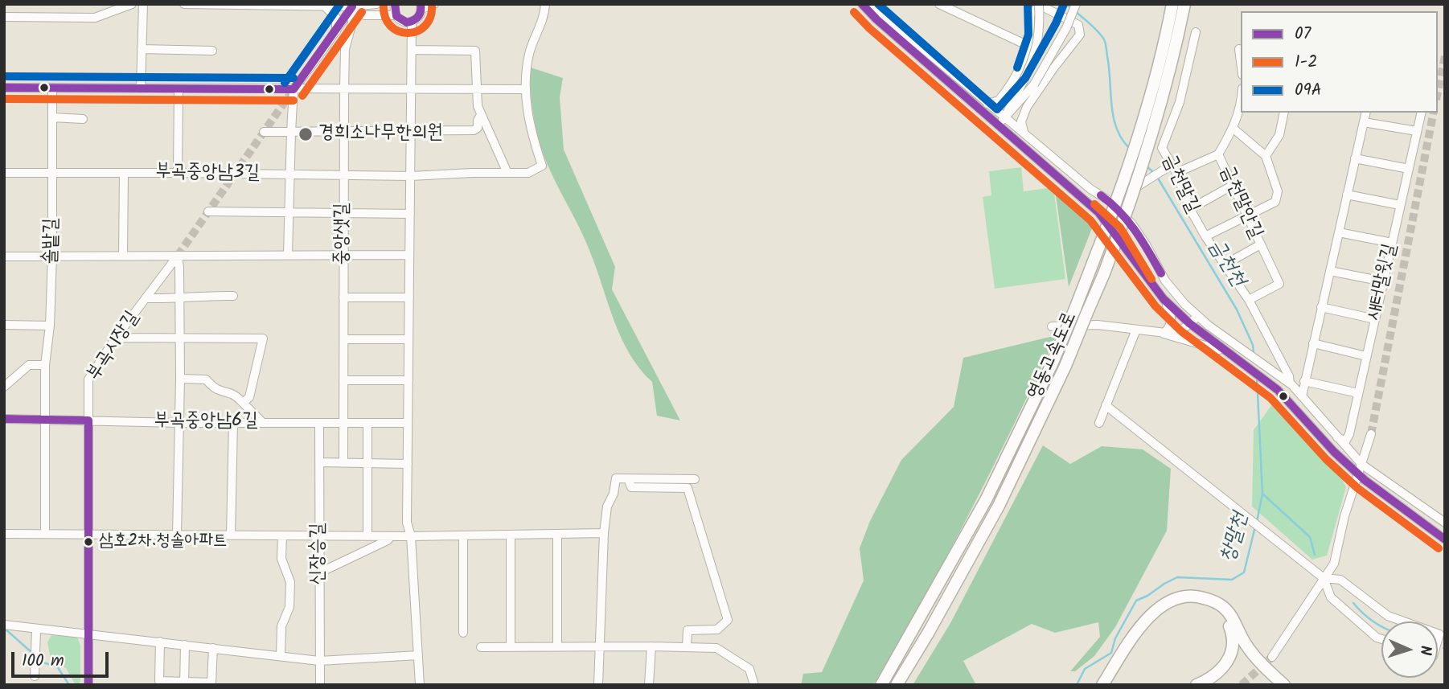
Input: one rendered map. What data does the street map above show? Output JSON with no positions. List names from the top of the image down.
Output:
{
  "streets": {
    "highway": ["영동고속도로"],
    "street": [
      "부곡중앙남3길",
      "금천말길",
      "금천말안길",
      "중앙샛길",
      "솔밭길",
      "새터말윗길",
      "부곡시장길",
      "부곡중앙남6길",
      "신장승길"
    ]
  },
  "crossings": [
    ["부곡중앙남3길", "중앙샛길"],
    ["부곡중앙남3길", "솔밭길"],
    ["금천말길", "금천말안길"],
    ["중앙샛길", "부곡중앙남6길"],
    ["솔밭길", "부곡중앙남6길"],
    ["부곡시장길", "부곡중앙남6길"],
    ["부곡중앙남6길", "신장승길"]
  ],
  "water": ["금천천", "창말천"],
  "places": ["경희소나무한의원", "삼호2차.청솔아파트"],
  "lines": ["transit line 07", "transit line 1-2", "transit line 09A"],
  "legend": ["07", "1-2", "09A"],
  "scale_bar": "100 m",
  "north": "right"
}
